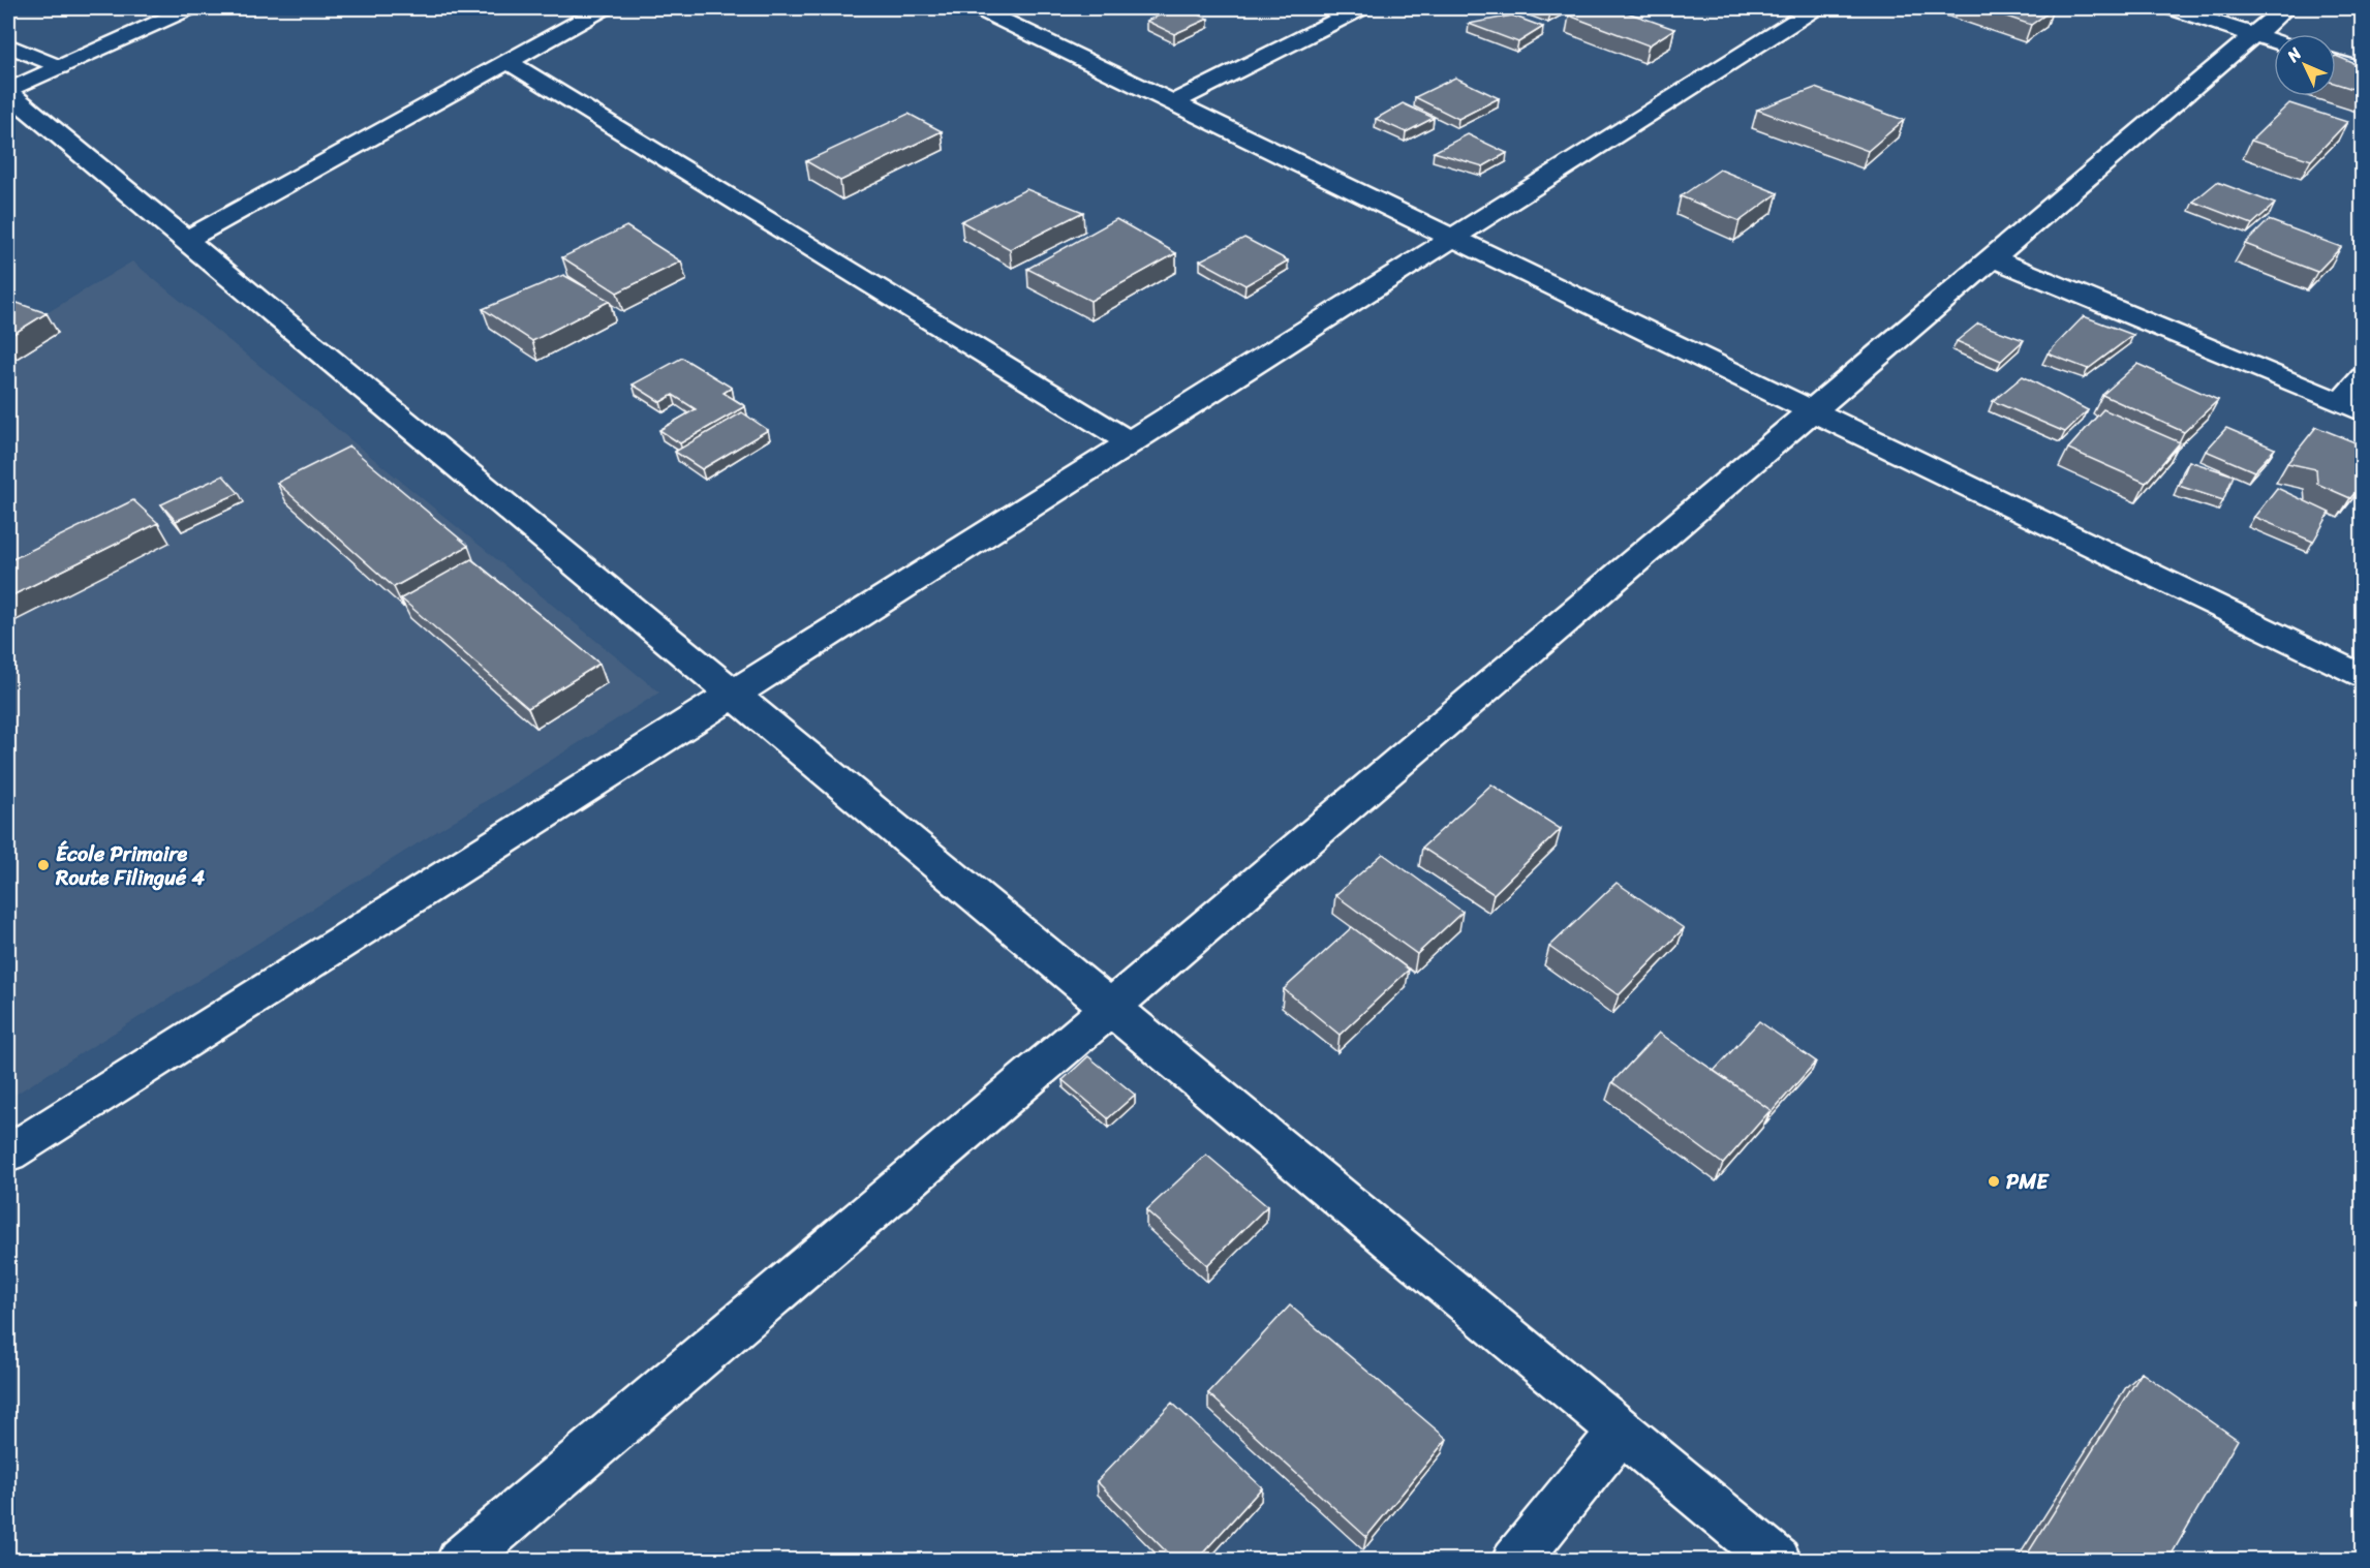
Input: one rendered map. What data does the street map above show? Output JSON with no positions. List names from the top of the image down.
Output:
{
  "places": ["École Primaire Route Filingué 4", "PME"],
  "north": "top left"
}
